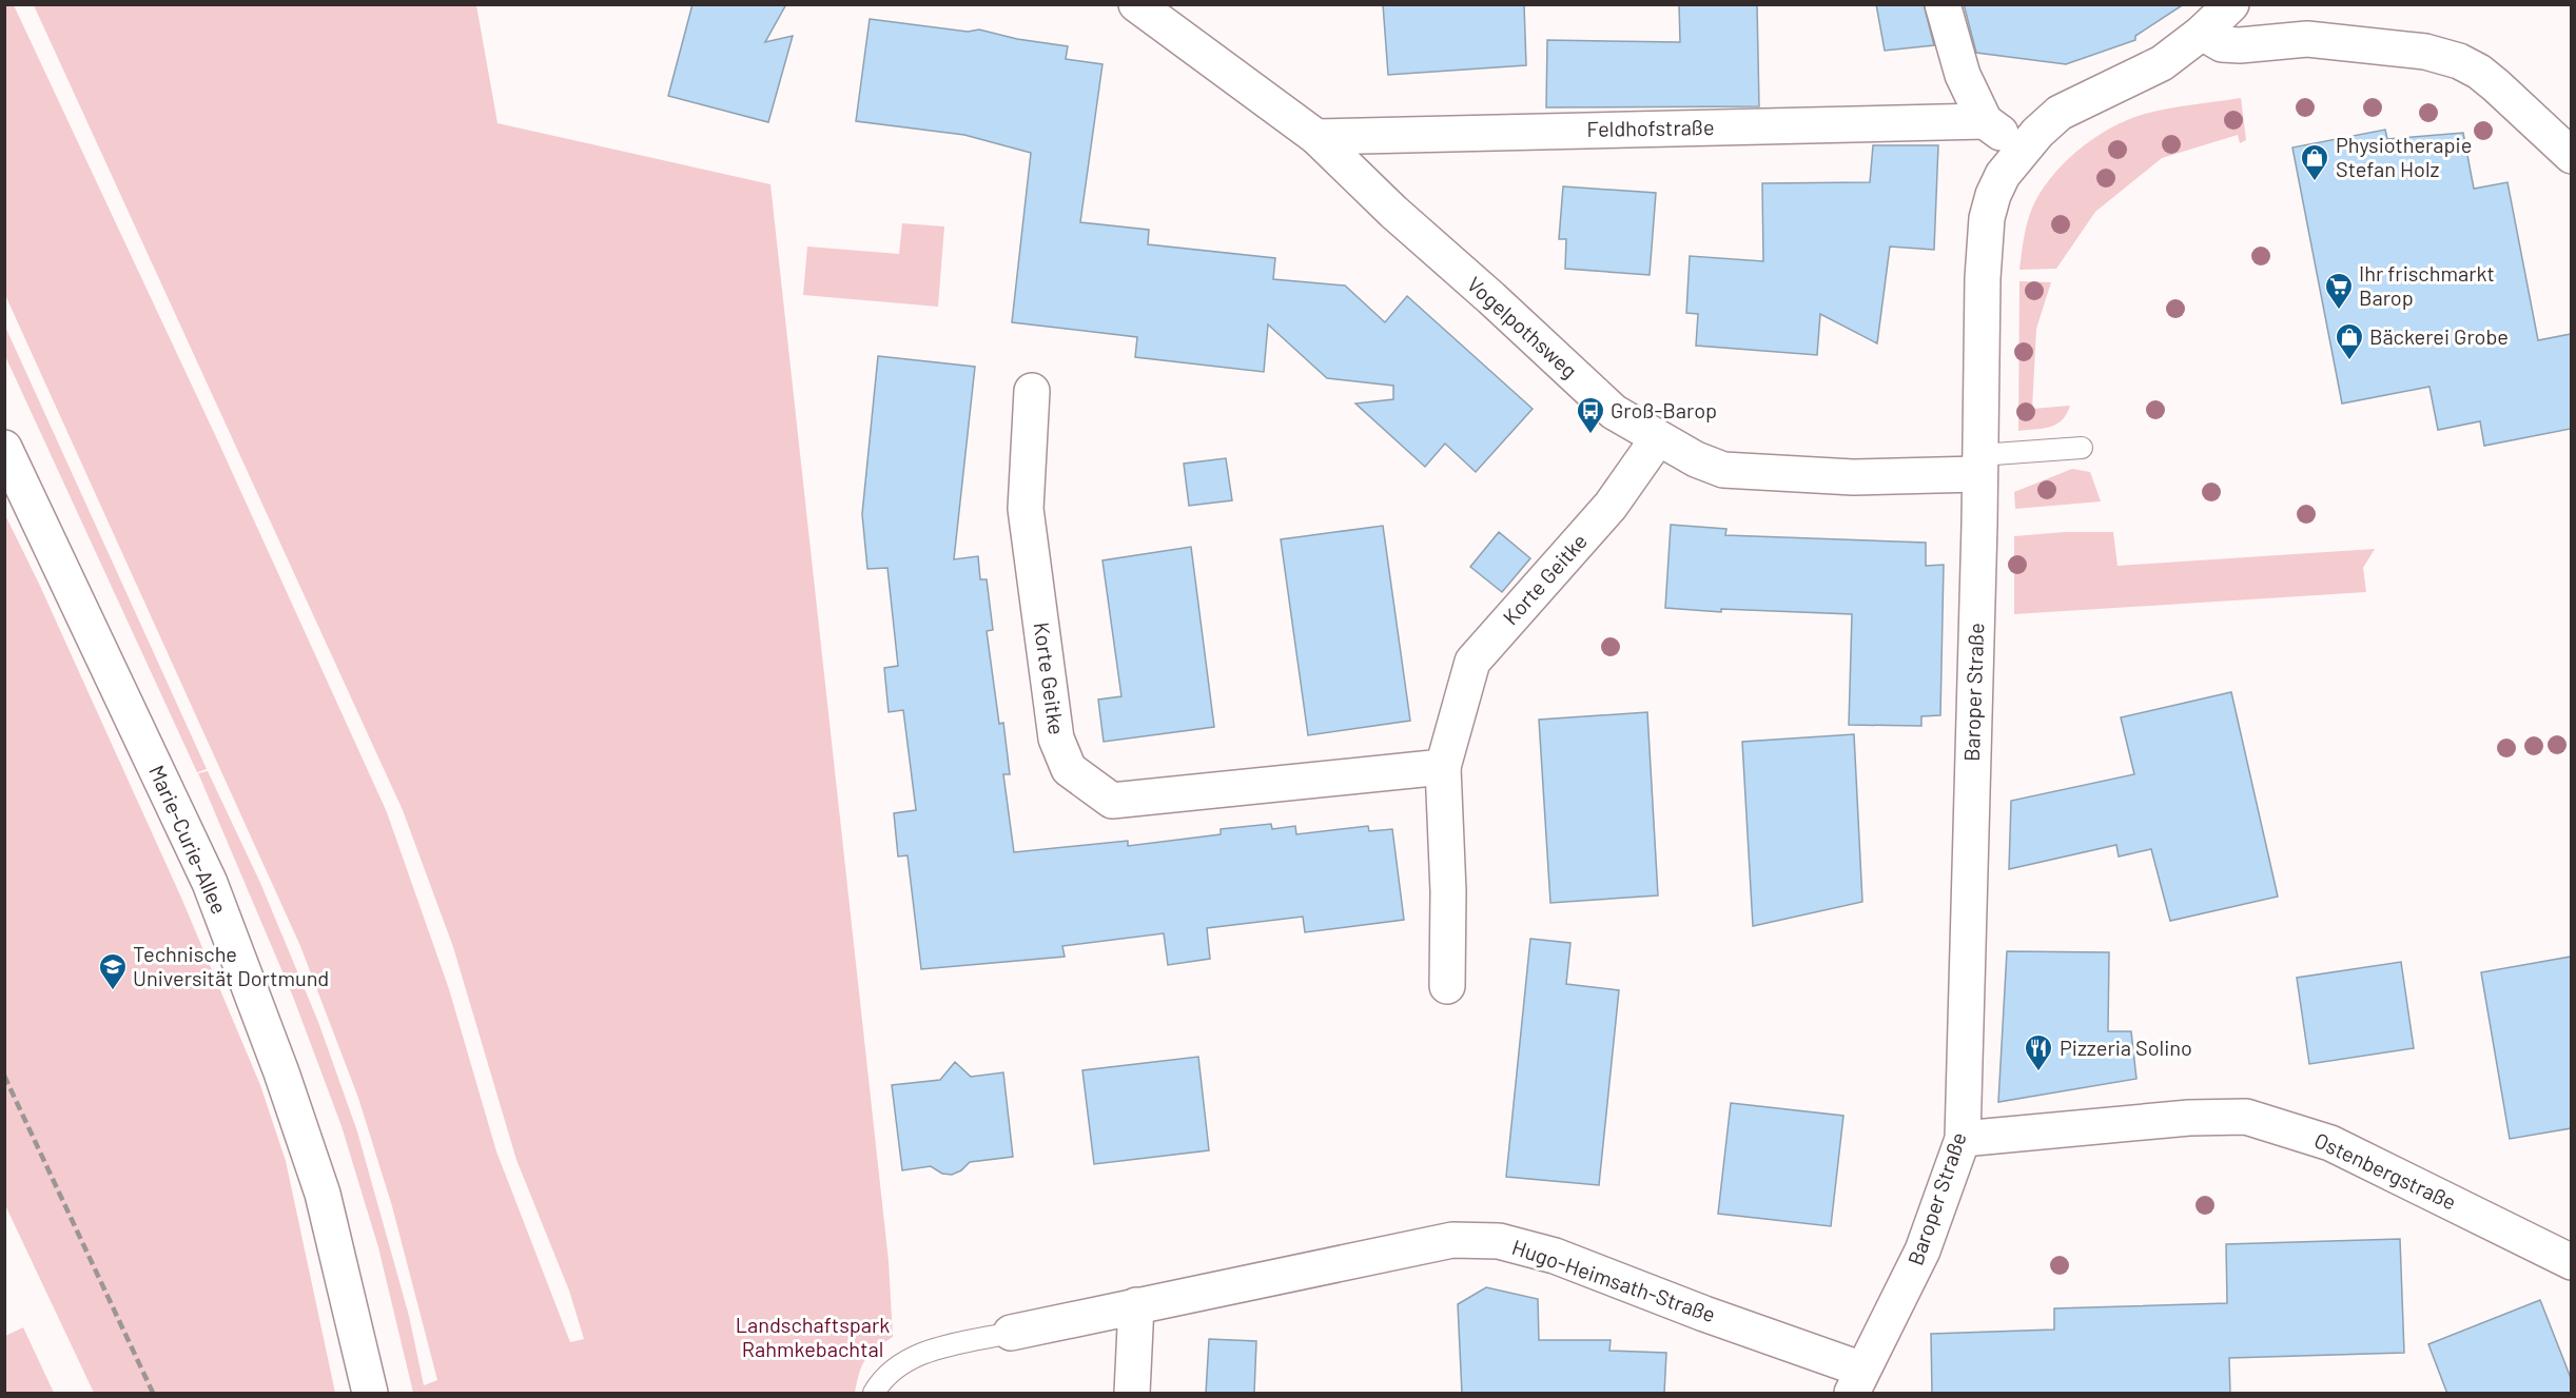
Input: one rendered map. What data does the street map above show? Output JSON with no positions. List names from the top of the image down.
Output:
{
  "streets": {
    "street": [
      "Feldhofstraße",
      "Vogelpothsweg",
      "Korte Geitke",
      "Baroper Straße",
      "Marie-Curie-Allee",
      "Ostenbergstraße",
      "Hugo-Heimsath-Straße"
    ]
  },
  "crossings": [
    ["Feldhofstraße", "Vogelpothsweg"],
    ["Vogelpothsweg", "Korte Geitke"],
    ["Vogelpothsweg", "Baroper Straße"],
    ["Baroper Straße", "Ostenbergstraße"],
    ["Baroper Straße", "Hugo-Heimsath-Straße"]
  ],
  "parks": ["Landschaftspark Rahmkebachtal"],
  "places": {
    "shop": ["Physiotherapie Stefan Holz", "Bäckerei Grobe"],
    "supermarket": ["Ihr frischmarkt Barop"],
    "bus stop": ["Groß-Barop"],
    "school or university": ["Technische Universität Dortmund"],
    "restaurant": ["Pizzeria Solino"]
  }
}
